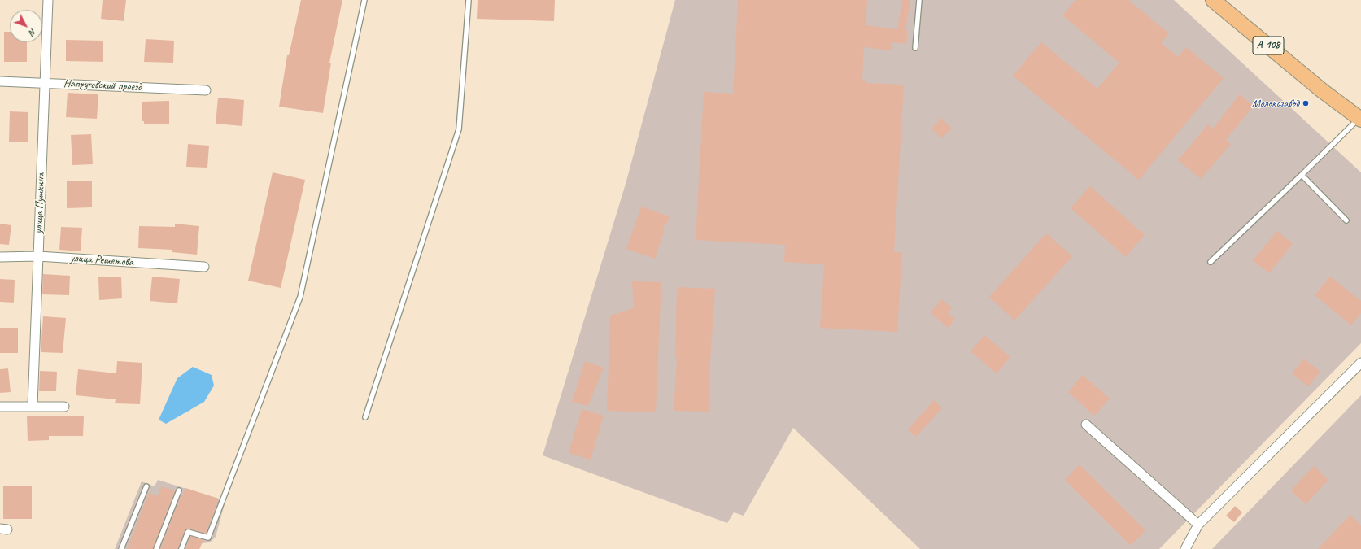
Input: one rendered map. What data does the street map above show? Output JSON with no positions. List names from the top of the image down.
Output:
{
  "streets": {
    "highway": ["А-108"],
    "street": ["Напруговский проезд", "улица Пушкина", "улица Решетова"]
  },
  "crossings": [
    ["Напруговский проезд", "улица Пушкина"],
    ["улица Пушкина", "улица Решетова"]
  ],
  "places": ["Молокозавод"],
  "north": "bottom right"
}
